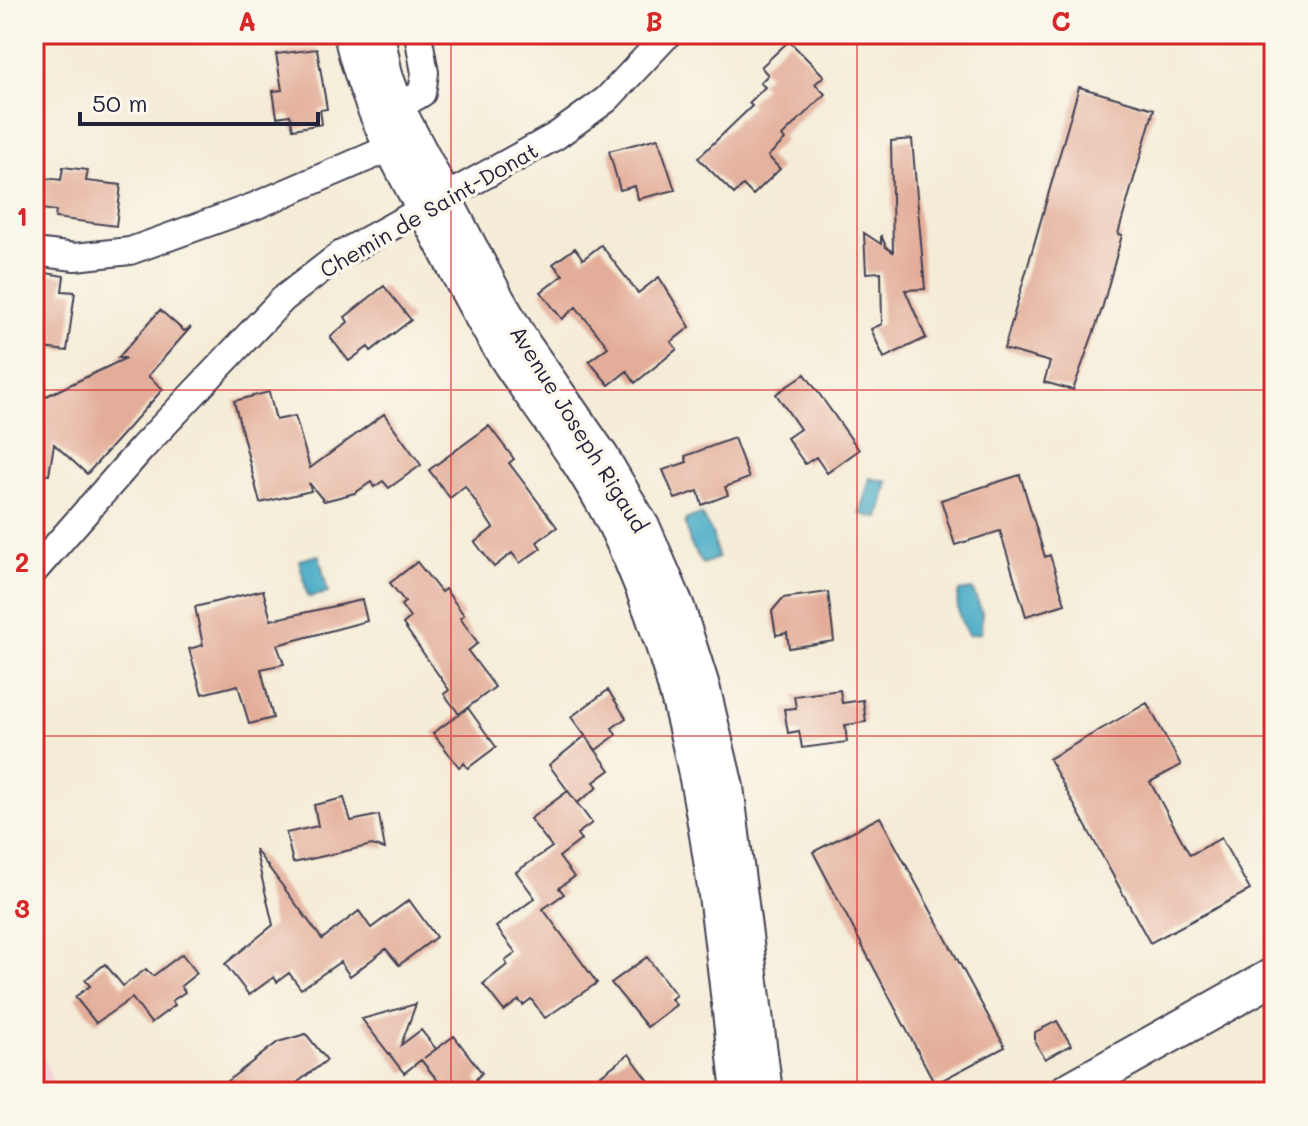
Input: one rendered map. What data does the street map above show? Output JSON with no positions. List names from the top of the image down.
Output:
{
  "streets": {
    "street": ["Chemin de Saint-Donat", "Avenue Joseph Rigaud"]
  },
  "crossings": [
    ["Chemin de Saint-Donat", "Avenue Joseph Rigaud"]
  ],
  "scale_bar": "50 m",
  "grid": {
    "columns": ["A", "B", "C"],
    "rows": ["1", "2", "3"]
  }
}
